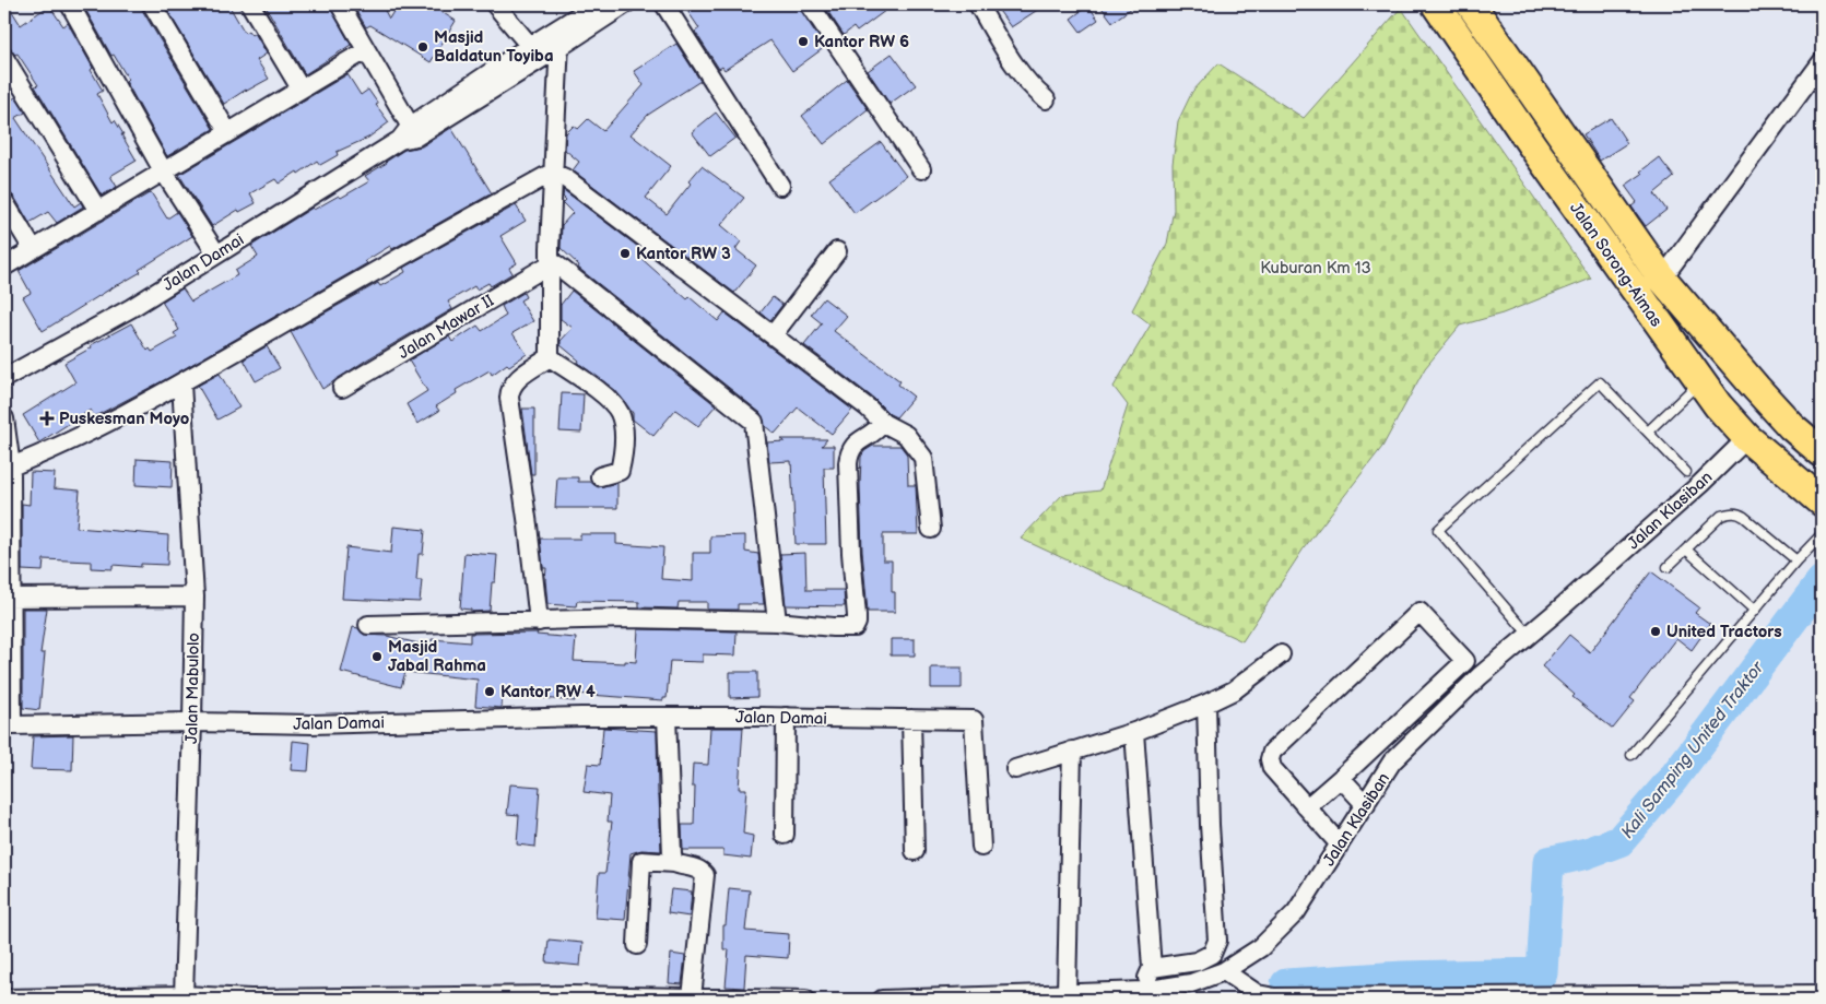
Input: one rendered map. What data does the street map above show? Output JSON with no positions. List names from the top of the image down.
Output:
{
  "streets": {
    "highway": ["Jalan Sorong-Aimas"],
    "street": [
      "Jalan Damai",
      "Jalan Mawar II",
      "Jalan Klasiban",
      "Jalan Mabulolo"
    ]
  },
  "crossings": [
    ["Jalan Damai", "Jalan Mabulolo"],
    ["Jalan Sorong-Aimas", "Jalan Klasiban"]
  ],
  "water": ["Kali Samping United Traktor"],
  "parks": ["Kuburan Km 13"],
  "places": {
    "other": [
      "Kantor RW 6",
      "Masjid Baldatun Toyiba",
      "Kantor RW 3",
      "United Tractors",
      "Masjid Jabal Rahma",
      "Kantor RW 4"
    ],
    "health": ["Puskesman Moyo"]
  }
}
